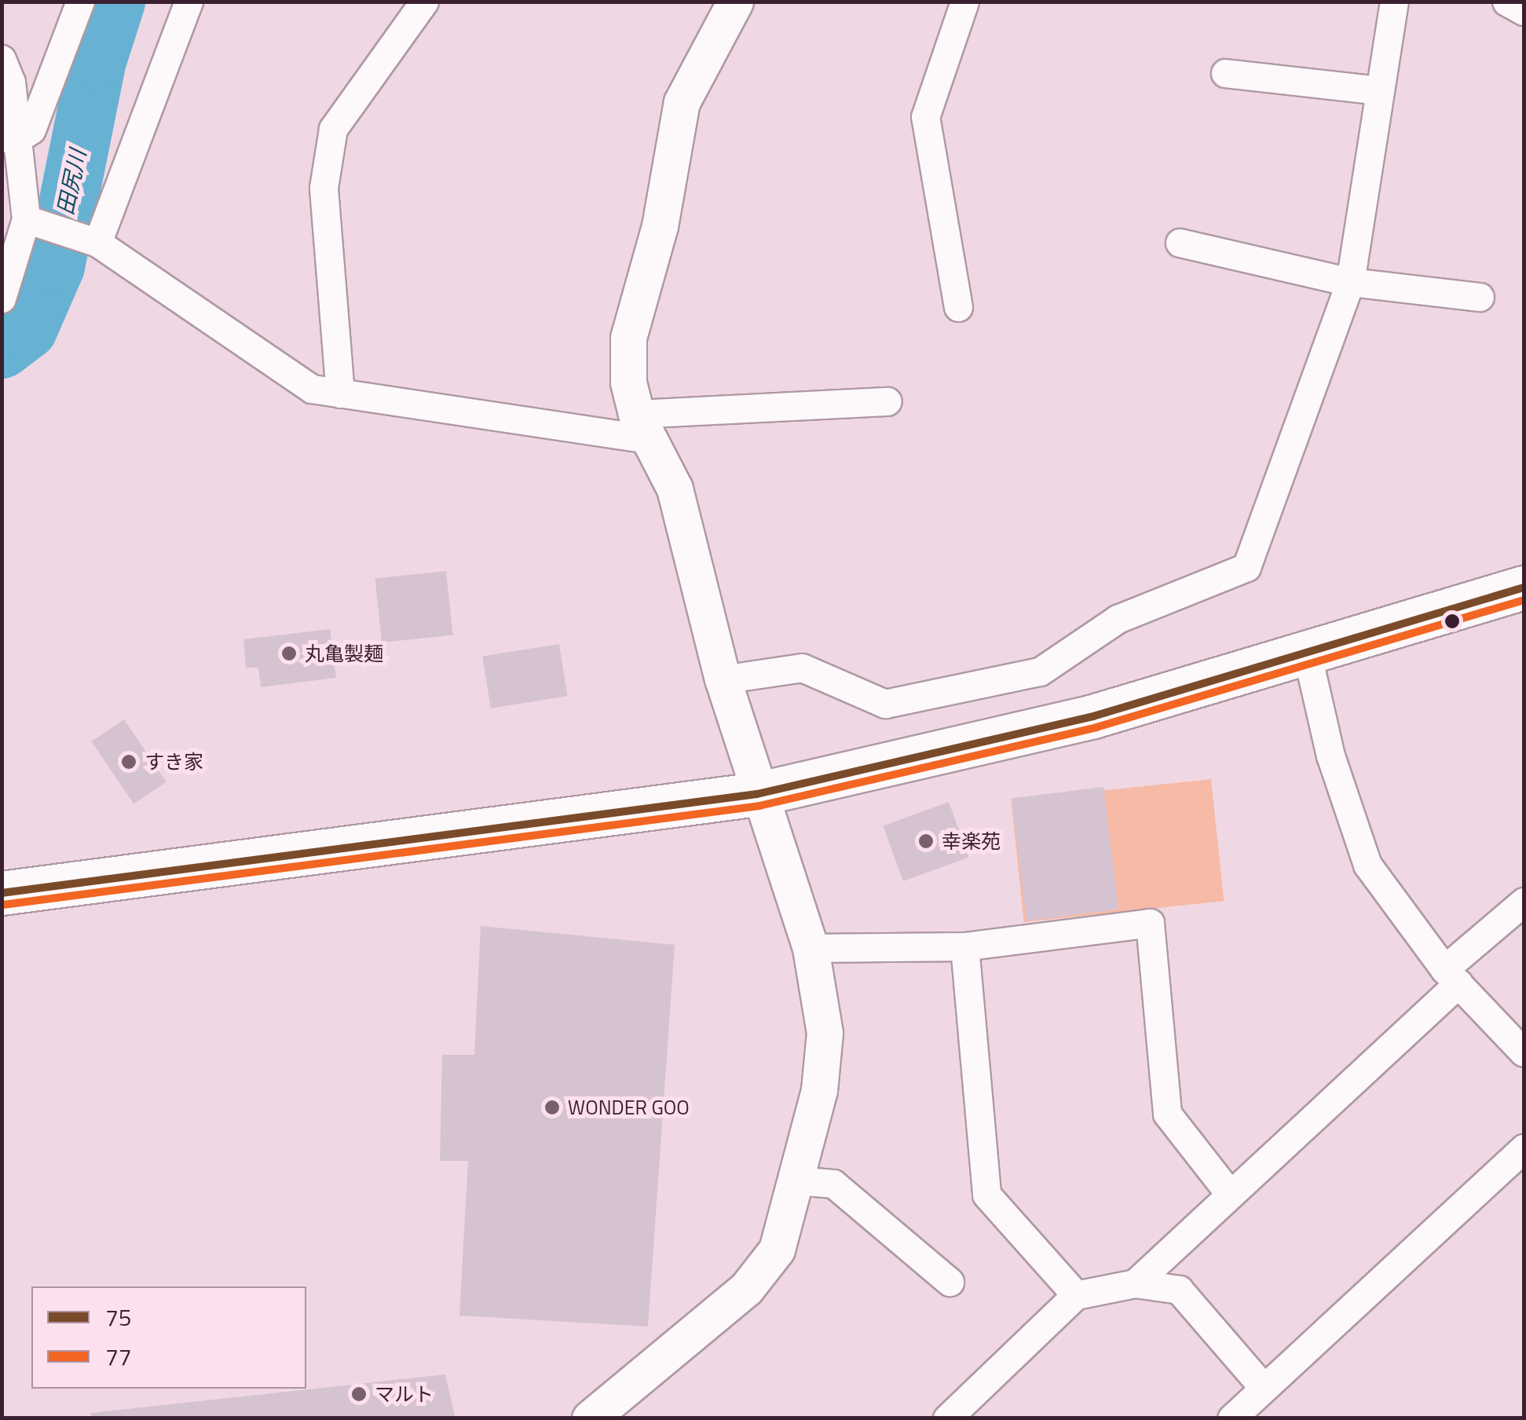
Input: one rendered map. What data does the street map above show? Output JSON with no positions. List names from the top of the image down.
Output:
{
  "water": ["田尻川"],
  "places": [
    "丸亀製麺",
    "すき家",
    "幸楽苑",
    "WONDER GOO",
    "マルト"
  ],
  "lines": ["transit line 75", "transit line 77"],
  "legend": ["75", "77"]
}
